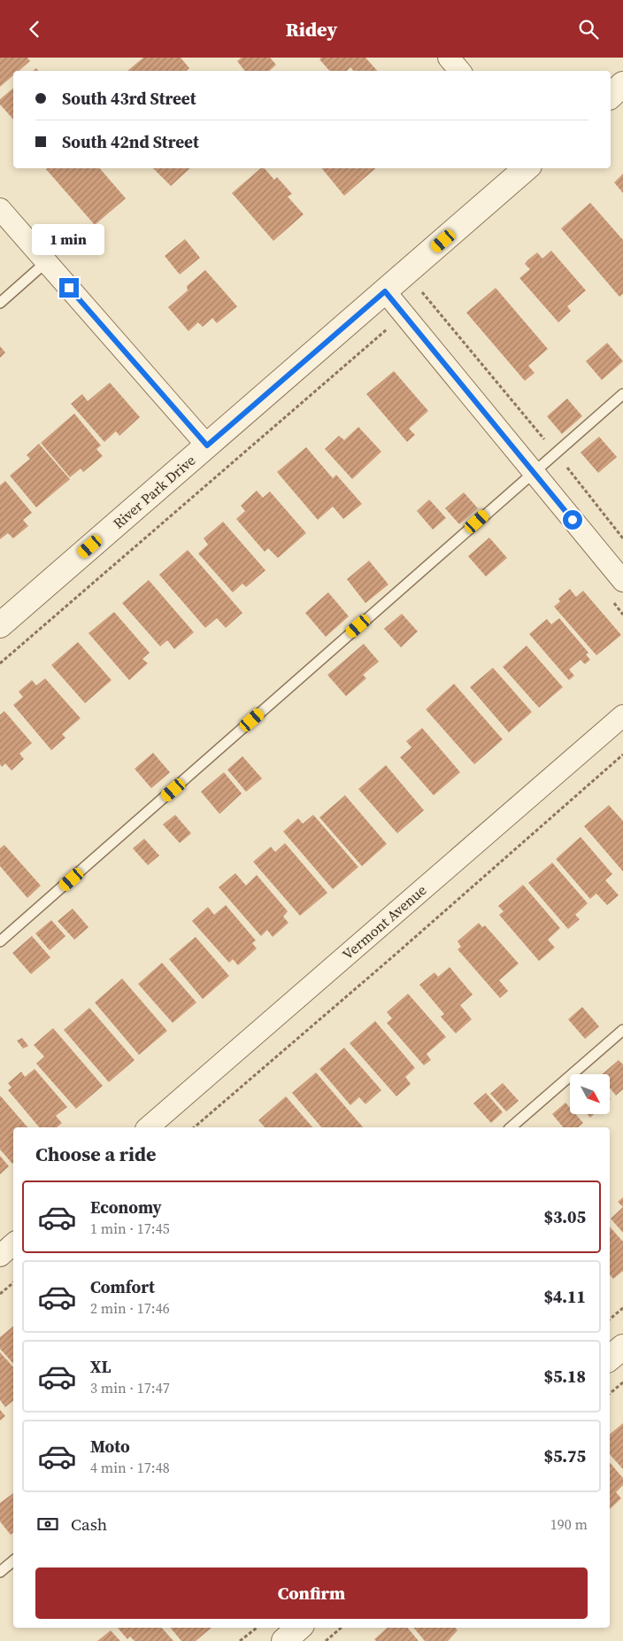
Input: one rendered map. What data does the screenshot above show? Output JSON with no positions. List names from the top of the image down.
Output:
{
  "streets": {
    "street": ["River Park Drive", "Vermont Avenue"]
  },
  "north": "bottom right",
  "page": {
    "header": "Ridey",
    "banner": ["South 43rd Street", "South 42nd Street"],
    "bubble": "1 min",
    "heading": "Choose a ride",
    "list": [
      {
        "name": "Economy",
        "note": "1 min · 17:45",
        "value": "$3.05"
      },
      {
        "name": "Comfort",
        "note": "2 min · 17:46",
        "value": "$4.11"
      },
      {
        "name": "XL",
        "note": "3 min · 17:47",
        "value": "$5.18"
      },
      {
        "name": "Moto",
        "note": "4 min · 17:48",
        "value": "$5.75"
      }
    ],
    "pay": ["Cash", "190 m"],
    "buttons": "Confirm"
  }
}
